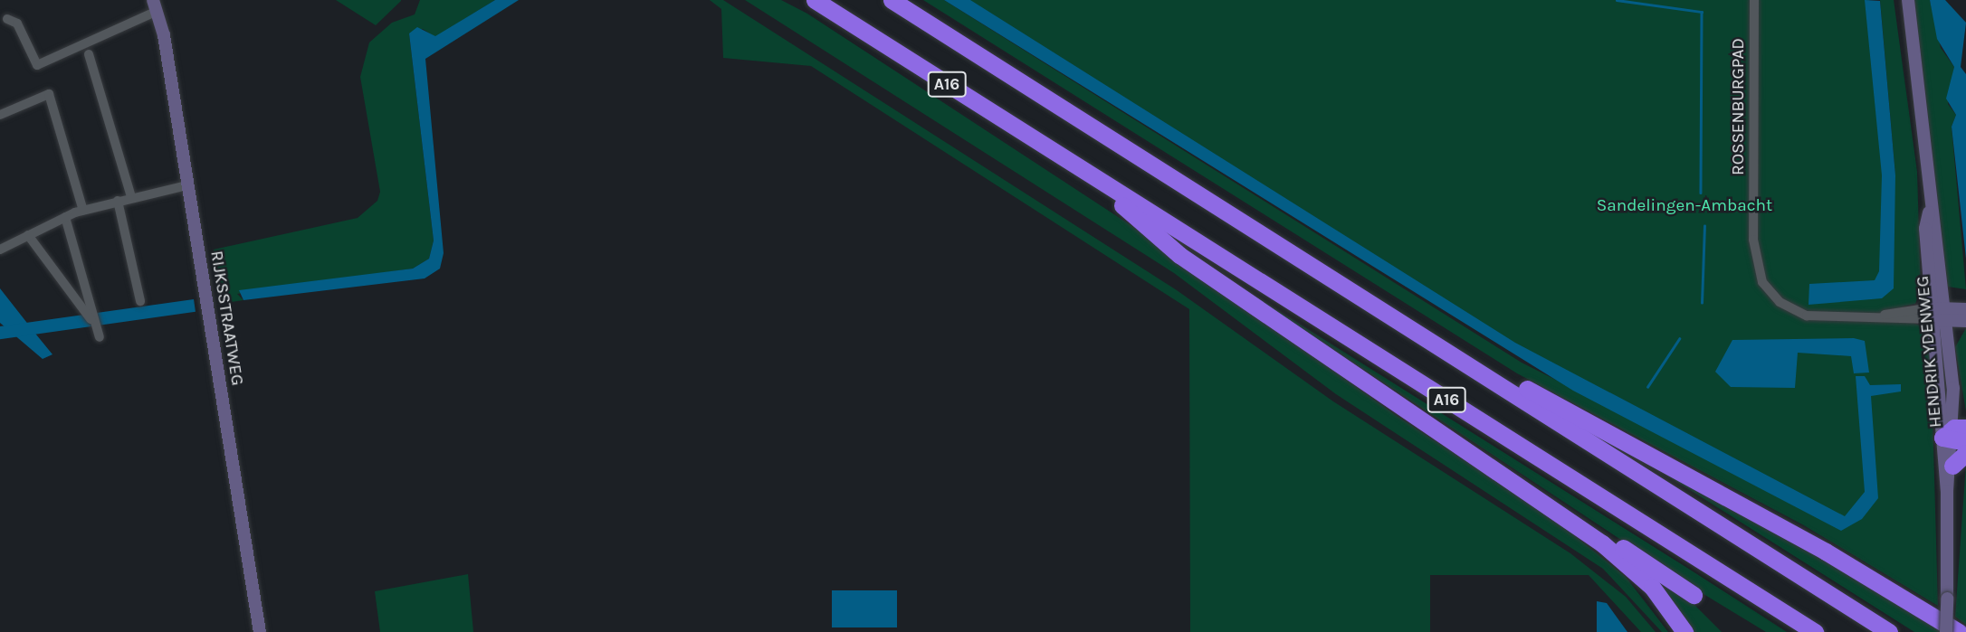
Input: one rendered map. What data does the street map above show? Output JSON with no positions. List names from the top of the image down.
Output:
{
  "streets": {
    "highway": ["A16"],
    "street": ["ROSSENBURGPAD", "RIJKSSTRAATWEG", "HENDRIK YDENWEG"]
  },
  "crossings": [
    ["ROSSENBURGPAD", "HENDRIK YDENWEG"]
  ],
  "parks": ["Sandelingen-Ambacht"]
}
